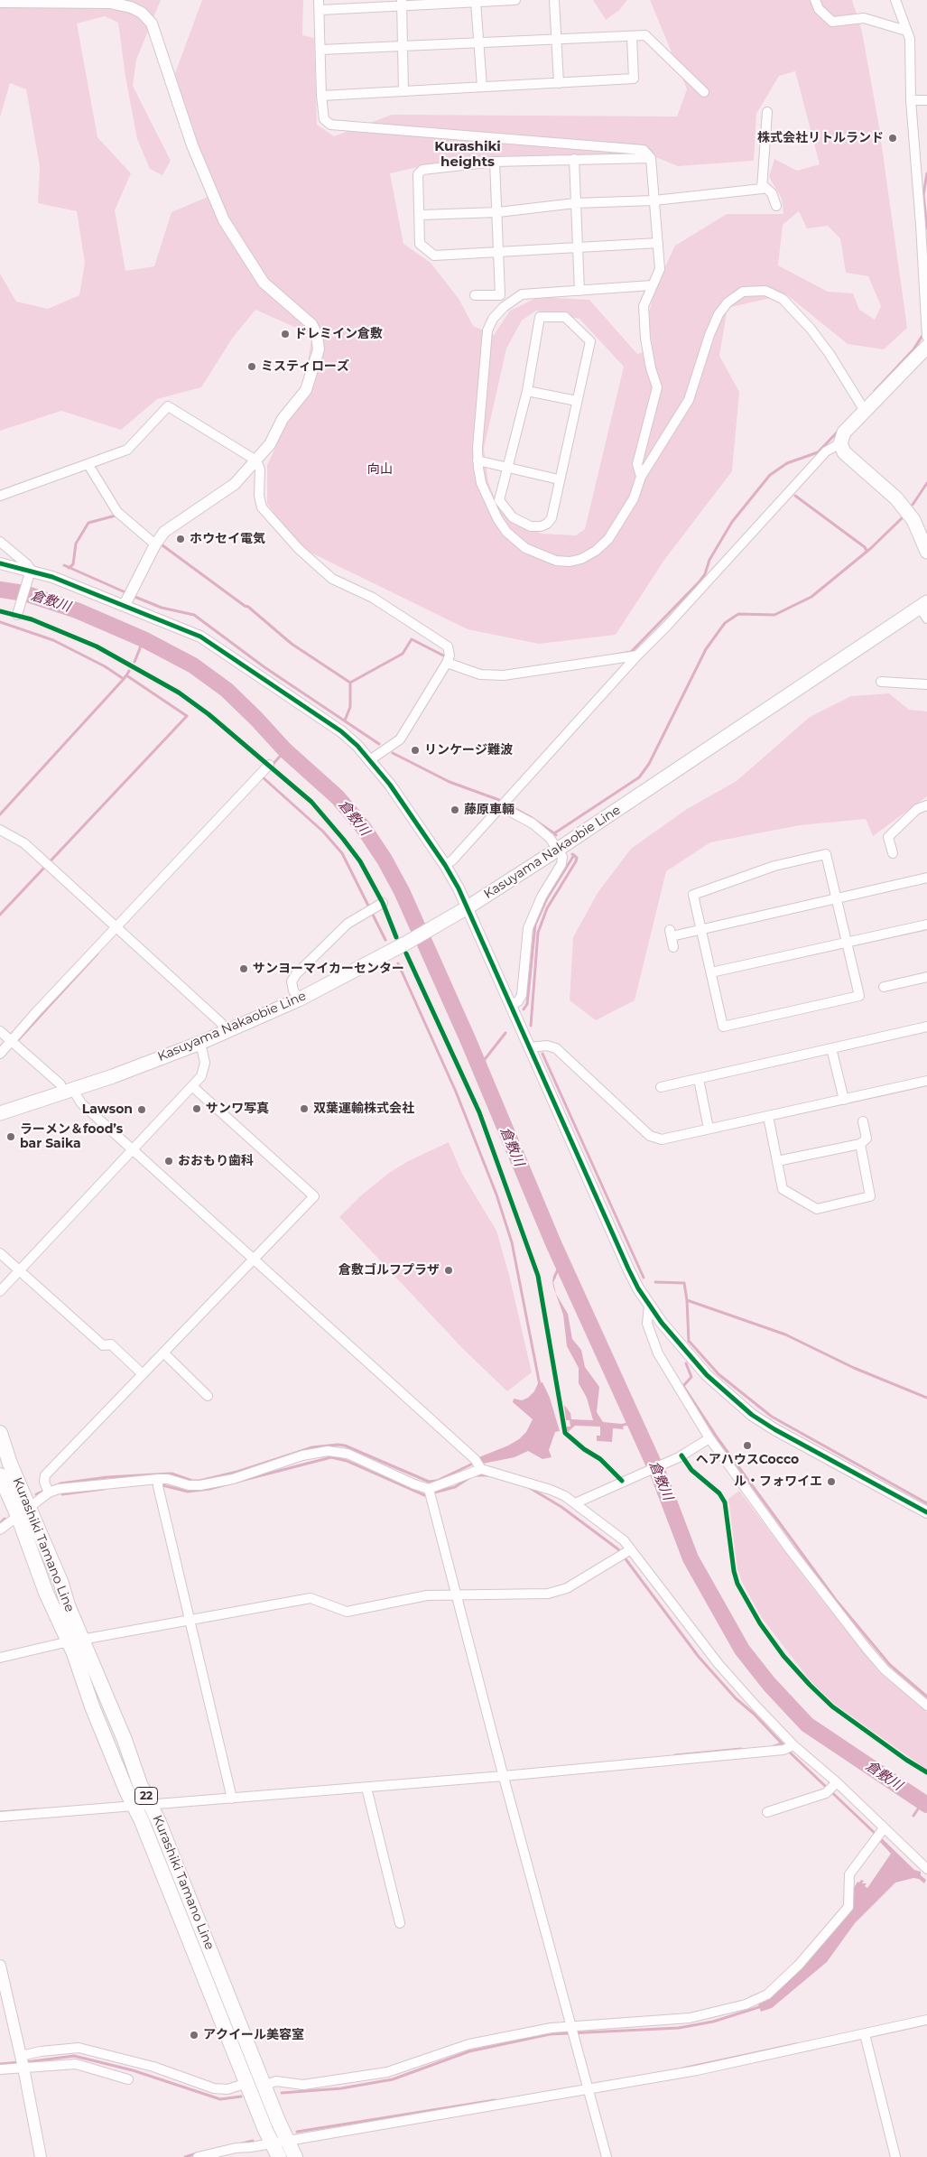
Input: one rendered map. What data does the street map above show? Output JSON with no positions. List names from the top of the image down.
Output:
{
  "streets": {
    "main road": ["Kasuyama Nakaobie Line", "Kurashiki Tamano Line", "22"]
  },
  "districts": ["Kurashiki heights"],
  "water": ["倉敷川"],
  "parks": ["向山"],
  "places": [
    "株式会社リトルランド",
    "ドレミイン倉敷",
    "ミスティローズ",
    "ホウセイ電気",
    "リンケージ難波",
    "藤原車輛",
    "サンヨーマイカーセンター",
    "サンワ写真",
    "双葉運輸株式会社",
    "Lawson",
    "ラーメン＆food’s bar Saika",
    "おおもり歯科",
    "倉敷ゴルフプラザ",
    "ヘアハウスCocco",
    "ル・フォワイエ",
    "アクイール美容室"
  ]
}
